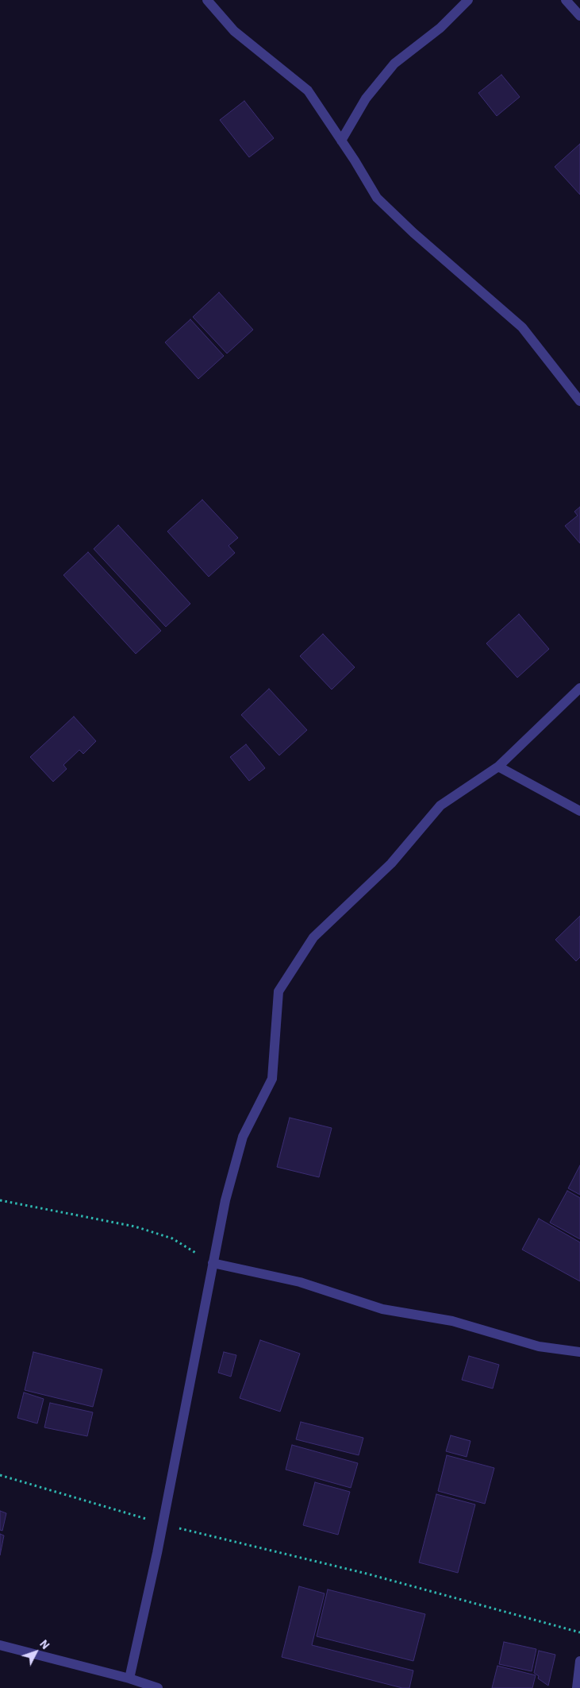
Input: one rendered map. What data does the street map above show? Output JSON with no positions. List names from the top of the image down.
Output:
{
  "north": "top right"
}
